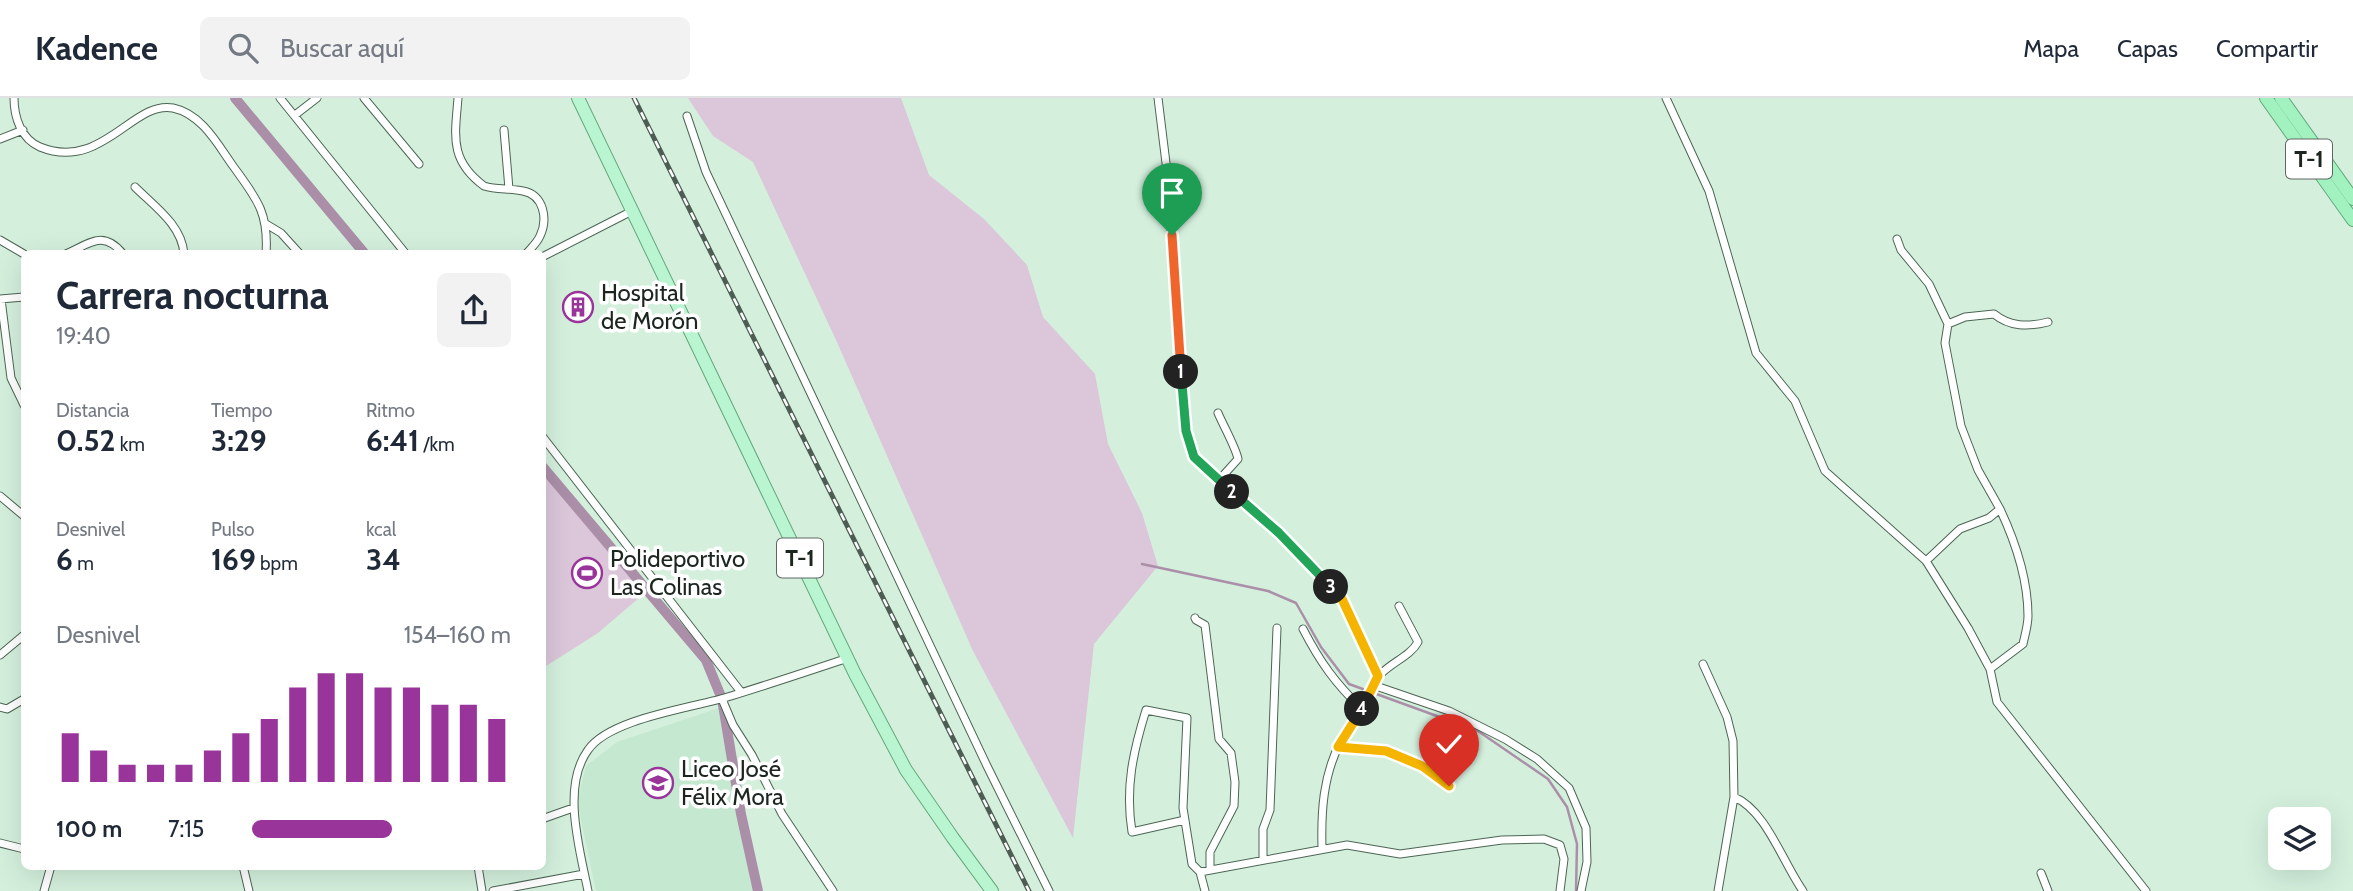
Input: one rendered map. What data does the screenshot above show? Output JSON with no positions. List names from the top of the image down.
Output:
{
  "streets": {
    "highway": ["T-1"]
  },
  "places": {
    "building": ["Hospital de Morón"],
    "sports": ["Polideportivo Las Colinas"],
    "school or university": ["Liceo José Félix Mora"]
  },
  "page": {
    "header": "Kadence",
    "search": "Buscar aquí",
    "nav": ["Mapa", "Capas", "Compartir"],
    "heading": ["Carrera nocturna", "19:40"],
    "pins": [
      "1",
      "2",
      "3",
      "4"
    ],
    "stats": [
      ["Distancia", "0.52 km"],
      ["Tiempo", "3:29"],
      ["Ritmo", "6:41 /km"],
      ["Desnivel", "6 m"],
      ["Pulso", "169 bpm"],
      ["kcal", "34"]
    ],
    "chart": ["Desnivel", "154–160 m"],
    "list": [
      {
        "name": "100 m",
        "note": "7:15"
      }
    ]
  }
}
